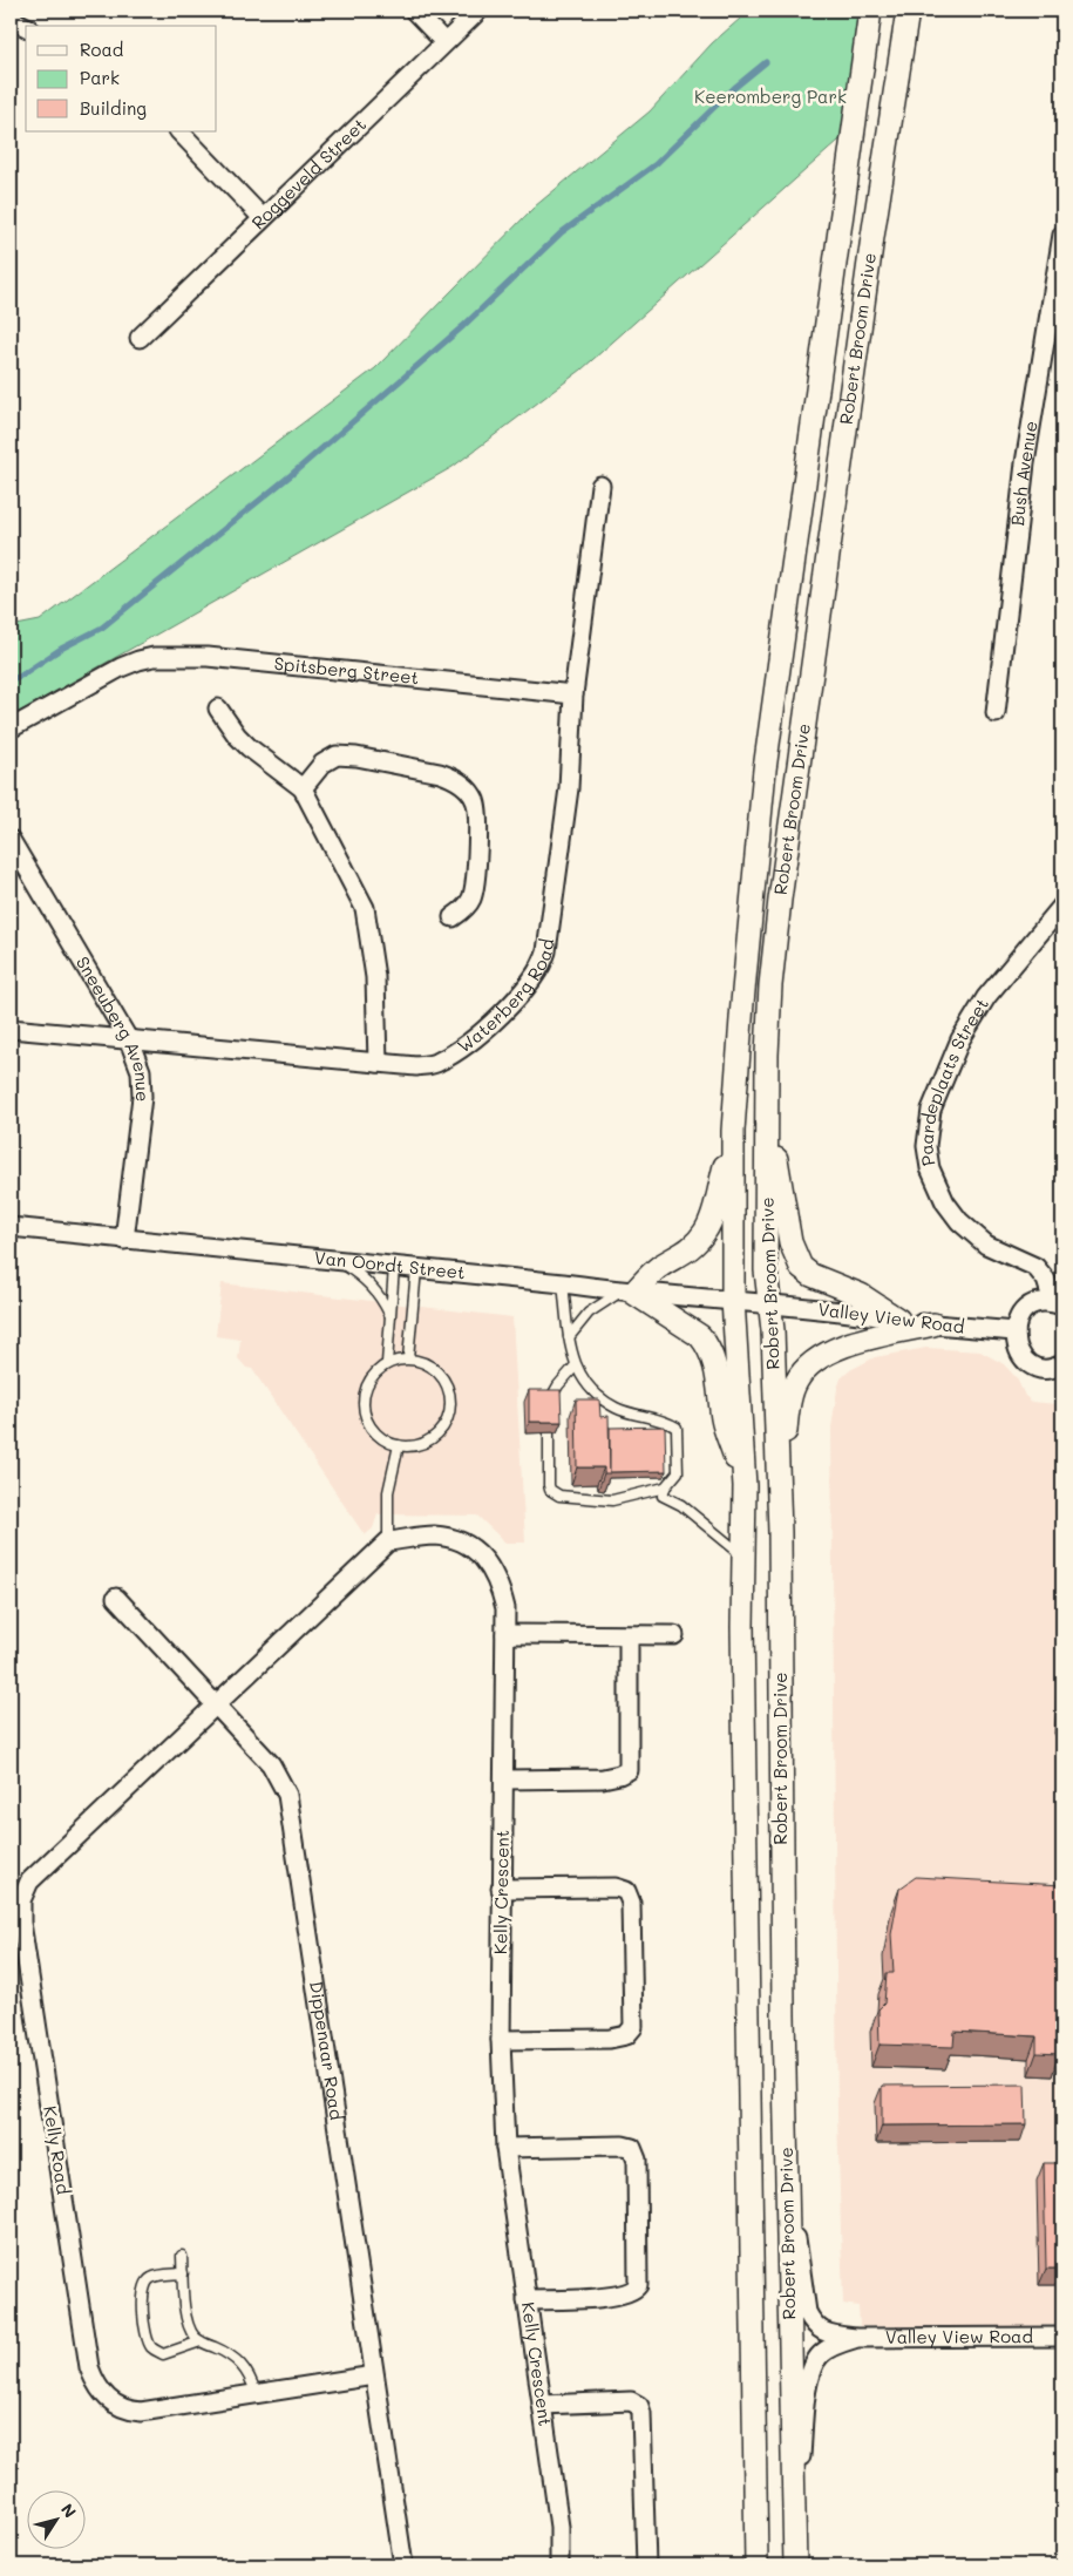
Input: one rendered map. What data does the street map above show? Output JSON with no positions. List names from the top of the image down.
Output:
{
  "streets": {
    "street": [
      "Roggeveld Street",
      "Robert Broom Drive",
      "Bush Avenue",
      "Spitsberg Street",
      "Waterberg Road",
      "Sneeuberg Avenue",
      "Paardeplaats Street",
      "Van Oordt Street",
      "Valley View Road",
      "Kelly Crescent",
      "Dippenaar Road",
      "Kelly Road"
    ]
  },
  "crossings": [
    ["Robert Broom Drive", "Van Oordt Street"],
    ["Robert Broom Drive", "Valley View Road"],
    ["Spitsberg Street", "Waterberg Road"],
    ["Waterberg Road", "Sneeuberg Avenue"],
    ["Sneeuberg Avenue", "Van Oordt Street"],
    ["Van Oordt Street", "Valley View Road"],
    ["Dippenaar Road", "Kelly Road"]
  ],
  "parks": ["Keeromberg Park"],
  "legend": ["Road", "Park", "Building"],
  "north": "top right"
}
